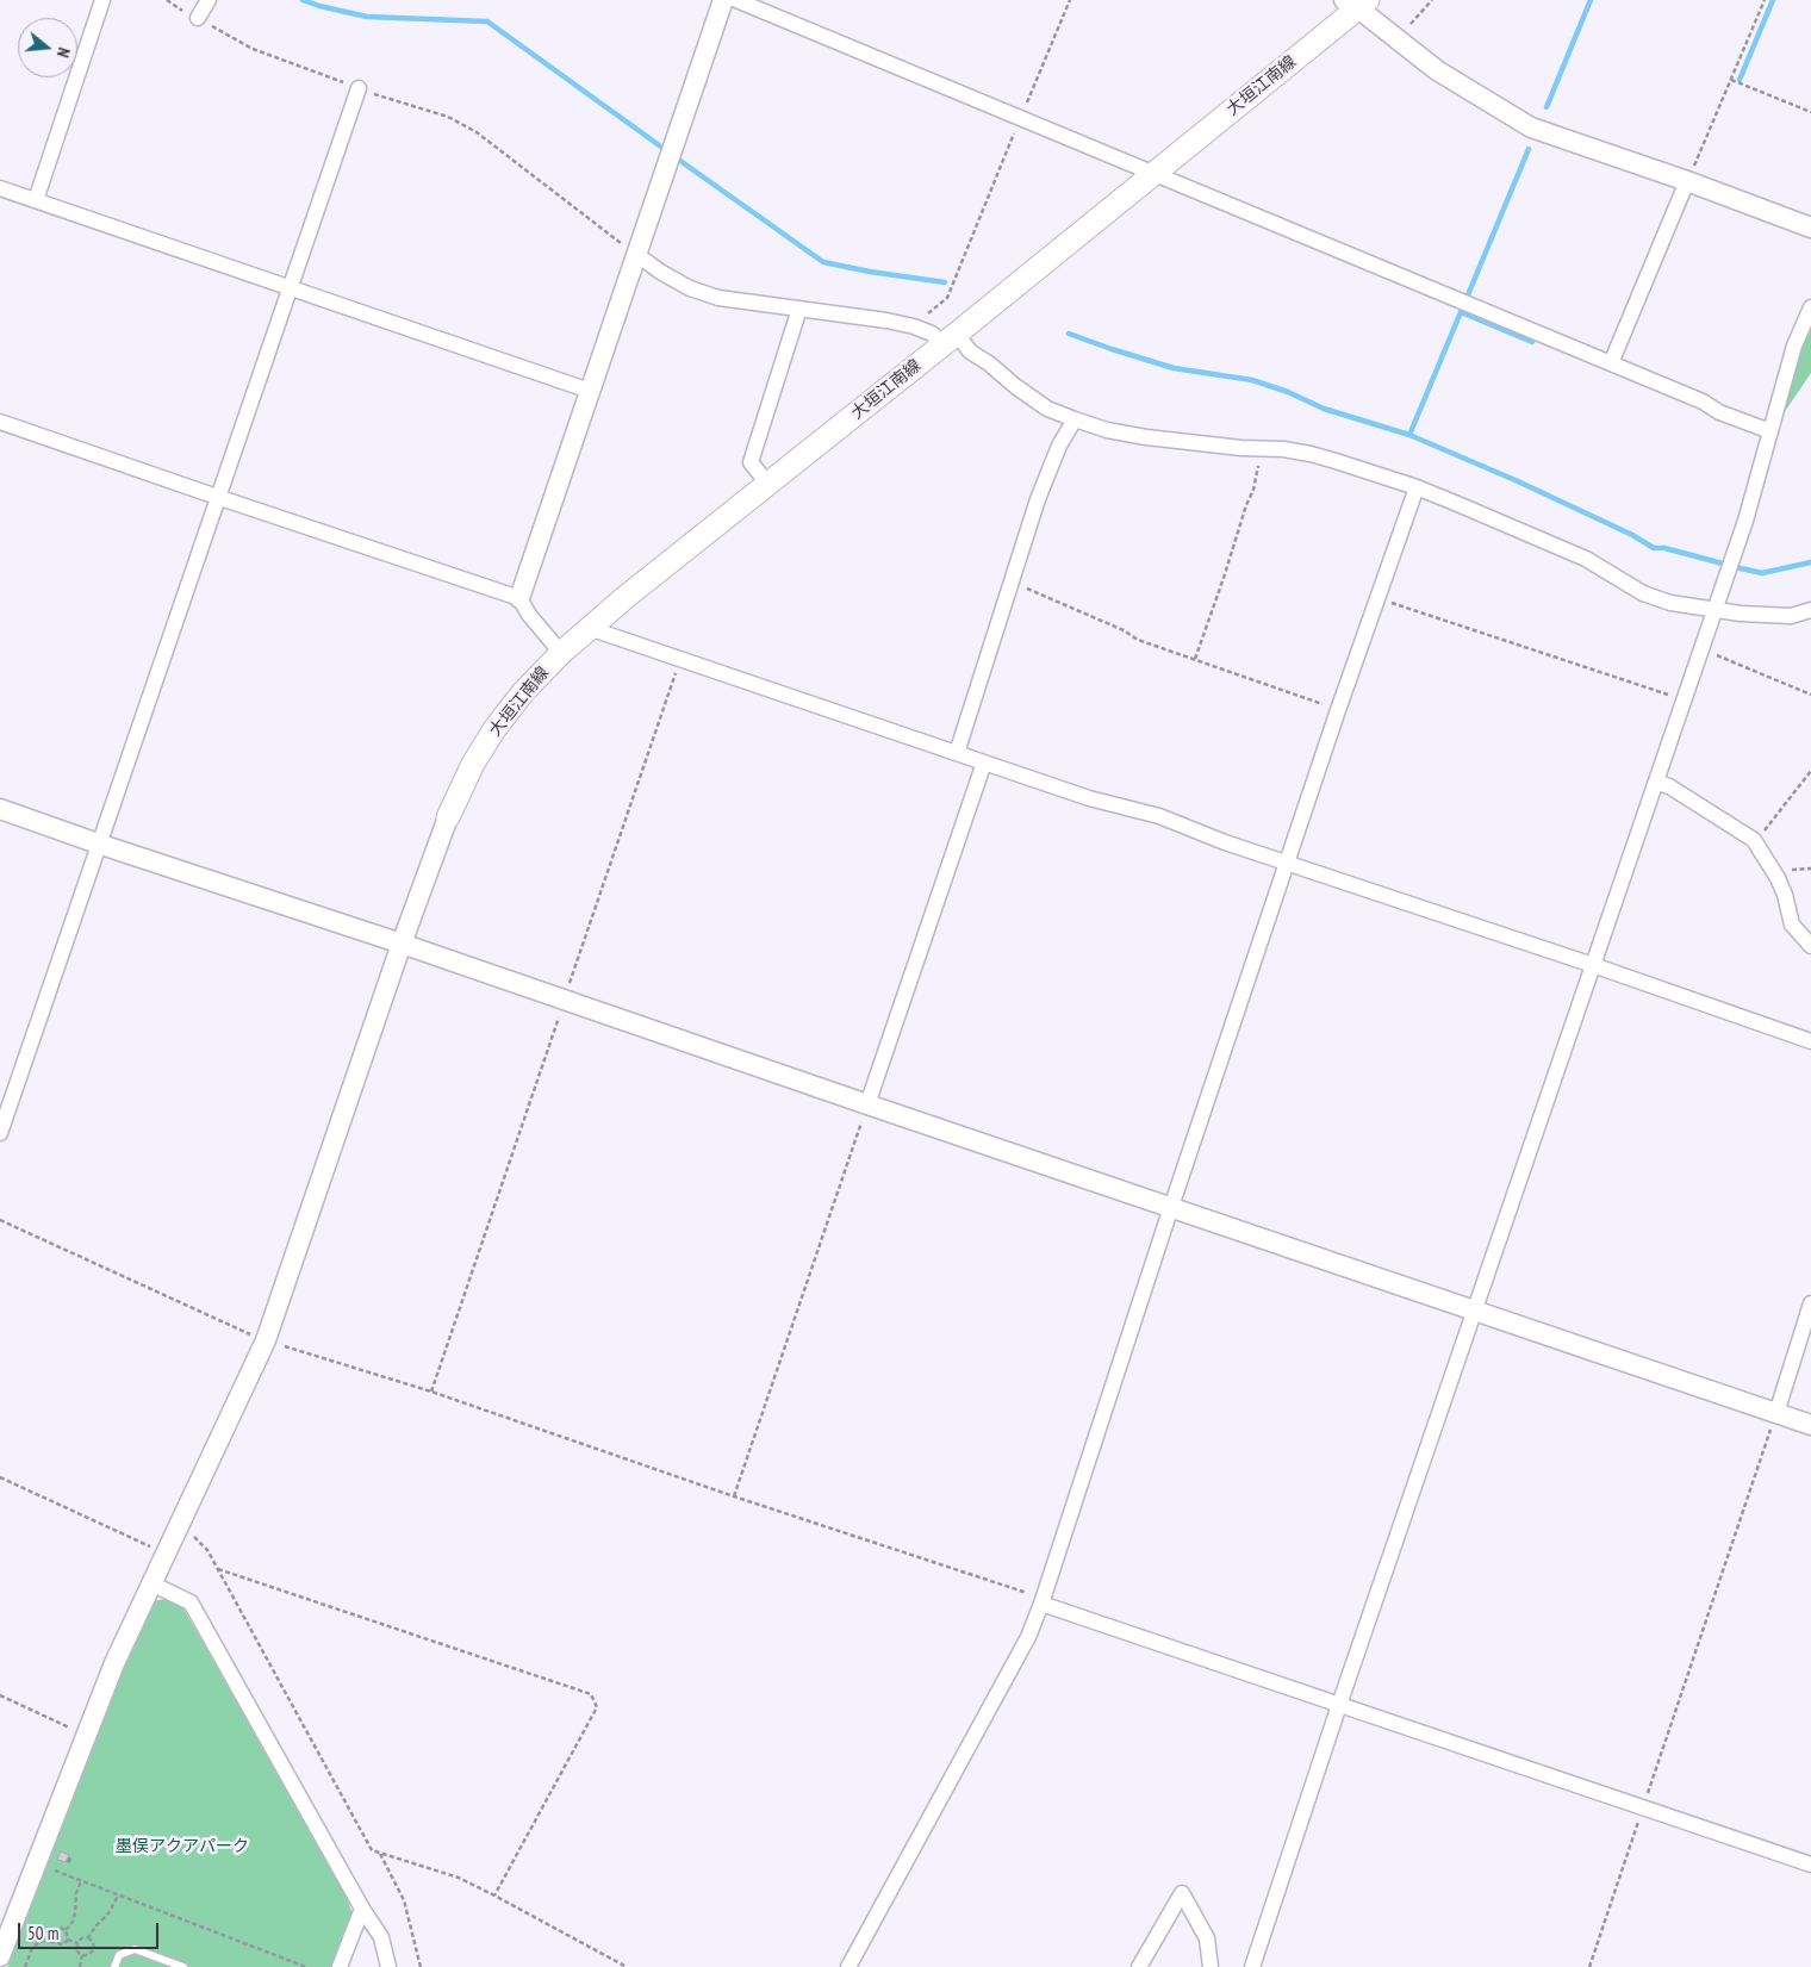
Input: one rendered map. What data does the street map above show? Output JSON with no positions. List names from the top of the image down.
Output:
{
  "streets": {
    "main road": ["大垣江南線"]
  },
  "parks": ["墨俣アクアパーク"],
  "scale_bar": "50 m",
  "north": "right"
}
